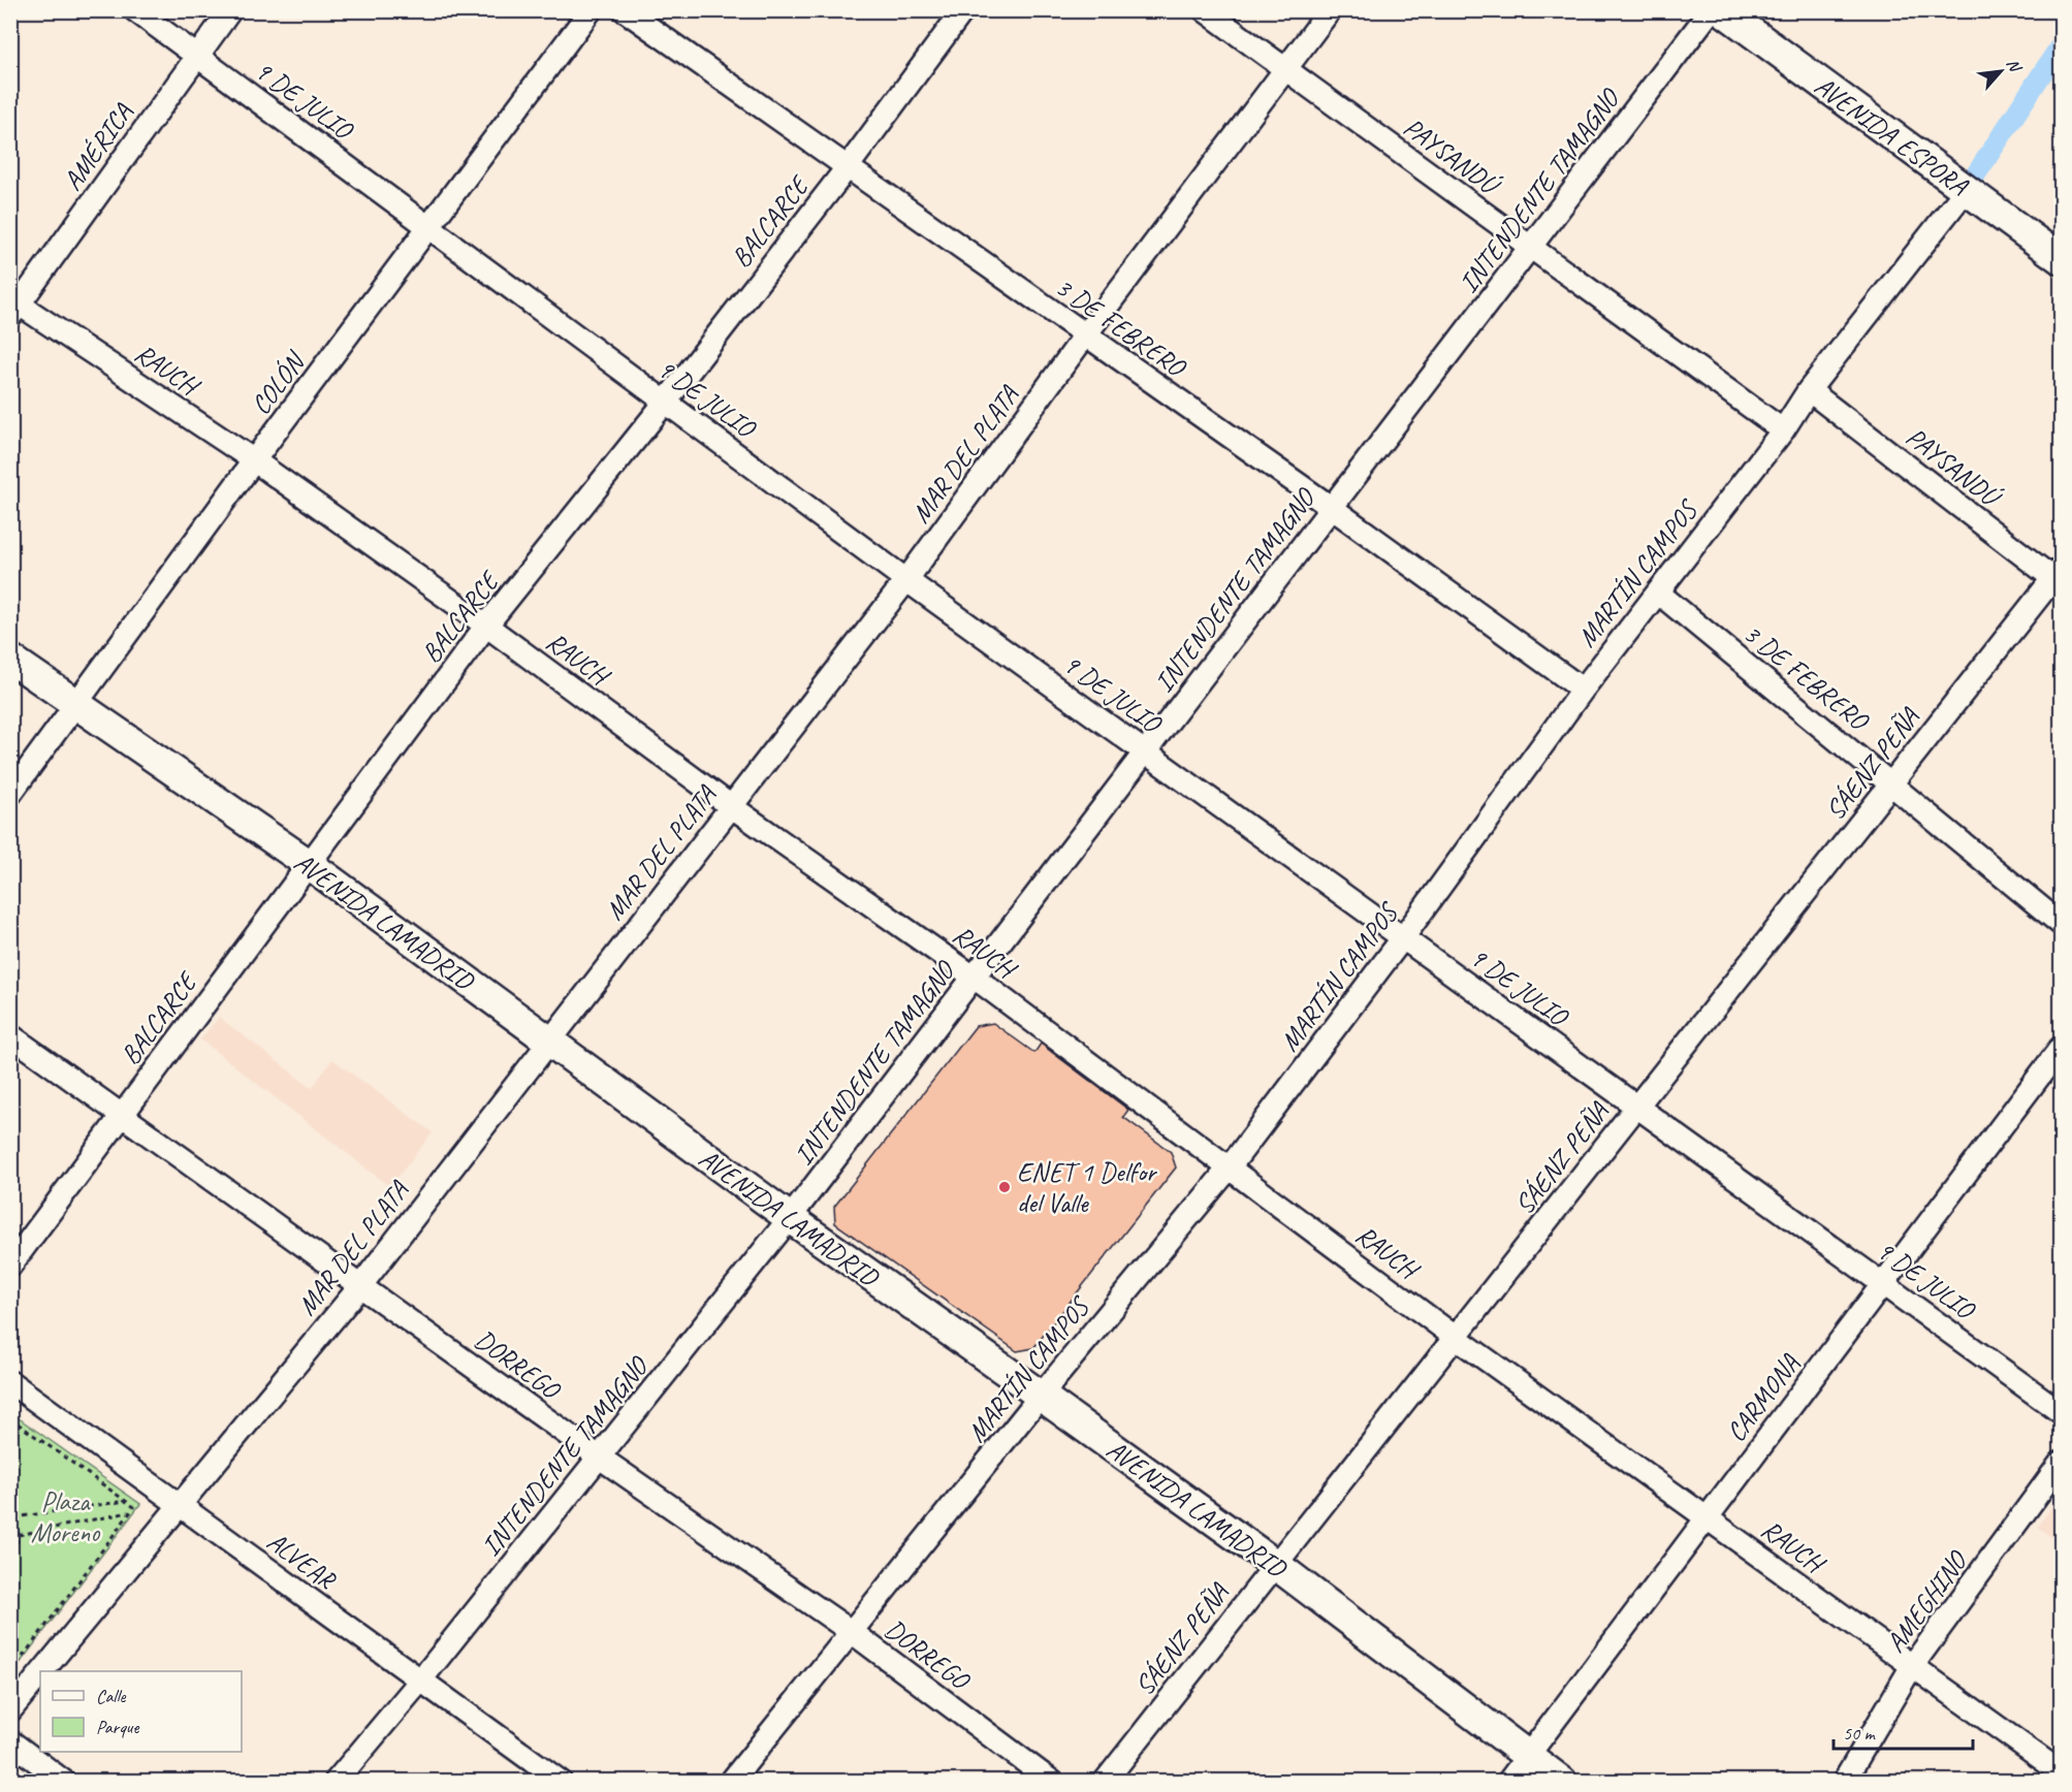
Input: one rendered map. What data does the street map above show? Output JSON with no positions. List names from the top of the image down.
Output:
{
  "streets": {
    "main road": ["AVENIDA ESPORA", "AVENIDA LAMADRID"],
    "street": [
      "9 DE JULIO",
      "AMÉRICA",
      "PAYSANDÚ",
      "INTENDENTE TAMAGNO",
      "BALCARCE",
      "3 DE FEBRERO",
      "RAUCH",
      "COLÓN",
      "MAR DEL PLATA",
      "MARTÍN CAMPOS",
      "SÁENZ PEÑA",
      "DORREGO",
      "CARMONA",
      "ALVEAR",
      "AMEGHINO"
    ]
  },
  "crossings": [
    ["9 DE JULIO", "AMÉRICA"],
    ["9 DE JULIO", "INTENDENTE TAMAGNO"],
    ["9 DE JULIO", "BALCARCE"],
    ["9 DE JULIO", "COLÓN"],
    ["9 DE JULIO", "MAR DEL PLATA"],
    ["9 DE JULIO", "MARTÍN CAMPOS"],
    ["9 DE JULIO", "SÁENZ PEÑA"],
    ["9 DE JULIO", "CARMONA"],
    ["AVENIDA ESPORA", "MARTÍN CAMPOS"],
    ["AMÉRICA", "RAUCH"],
    ["PAYSANDÚ", "INTENDENTE TAMAGNO"],
    ["PAYSANDÚ", "MAR DEL PLATA"],
    ["PAYSANDÚ", "MARTÍN CAMPOS"],
    ["PAYSANDÚ", "SÁENZ PEÑA"],
    ["INTENDENTE TAMAGNO", "3 DE FEBRERO"],
    ["INTENDENTE TAMAGNO", "RAUCH"],
    ["INTENDENTE TAMAGNO", "AVENIDA LAMADRID"],
    ["INTENDENTE TAMAGNO", "DORREGO"],
    ["INTENDENTE TAMAGNO", "ALVEAR"],
    ["BALCARCE", "3 DE FEBRERO"],
    ["BALCARCE", "RAUCH"],
    ["BALCARCE", "AVENIDA LAMADRID"],
    ["BALCARCE", "DORREGO"],
    ["3 DE FEBRERO", "MAR DEL PLATA"],
    ["3 DE FEBRERO", "MARTÍN CAMPOS"],
    ["3 DE FEBRERO", "SÁENZ PEÑA"],
    ["RAUCH", "COLÓN"],
    ["RAUCH", "MAR DEL PLATA"],
    ["RAUCH", "MARTÍN CAMPOS"],
    ["RAUCH", "SÁENZ PEÑA"],
    ["RAUCH", "CARMONA"],
    ["RAUCH", "AMEGHINO"],
    ["COLÓN", "AVENIDA LAMADRID"],
    ["MAR DEL PLATA", "AVENIDA LAMADRID"],
    ["MAR DEL PLATA", "DORREGO"],
    ["MAR DEL PLATA", "ALVEAR"],
    ["MARTÍN CAMPOS", "AVENIDA LAMADRID"],
    ["MARTÍN CAMPOS", "DORREGO"],
    ["SÁENZ PEÑA", "AVENIDA LAMADRID"],
    ["AVENIDA LAMADRID", "CARMONA"]
  ],
  "parks": ["Plaza Moreno"],
  "places": ["ENET 1 Delfor del Valle"],
  "legend": ["Calle", "Parque"],
  "scale_bar": "50 m",
  "north": "top right"
}
